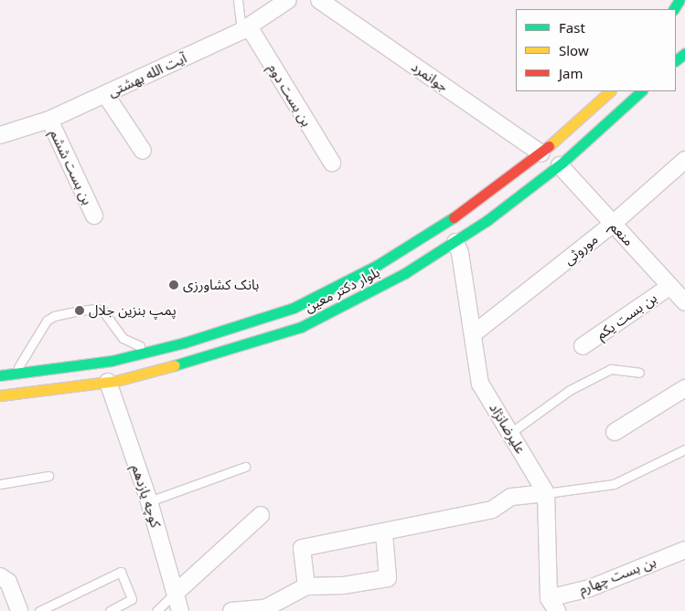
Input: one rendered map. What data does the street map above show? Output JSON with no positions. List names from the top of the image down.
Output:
{
  "streets": {
    "main road": ["بلوار دکتر معین"],
    "street": [
      "آیت الله بهشتی",
      "جوانمرد",
      "بن بست دوم",
      "بن بست ششم",
      "منعم",
      "موروثی",
      "بن بست یکم",
      "علیرضانژاد",
      "کوچه یازدهم",
      "بن بست چهارم"
    ]
  },
  "crossings": [
    ["آیت الله بهشتی", "بن بست دوم"],
    ["آیت الله بهشتی", "بن بست ششم"],
    ["جوانمرد", "بلوار دکتر معین"],
    ["منعم", "موروثی"],
    ["منعم", "بلوار دکتر معین"],
    ["منعم", "بن بست یکم"],
    ["موروثی", "علیرضانژاد"],
    ["بلوار دکتر معین", "علیرضانژاد"],
    ["بلوار دکتر معین", "کوچه یازدهم"]
  ],
  "places": ["بانک کشاورزی", "پمپ بنزین جلال"],
  "legend": ["Fast", "Slow", "Jam"]
}
